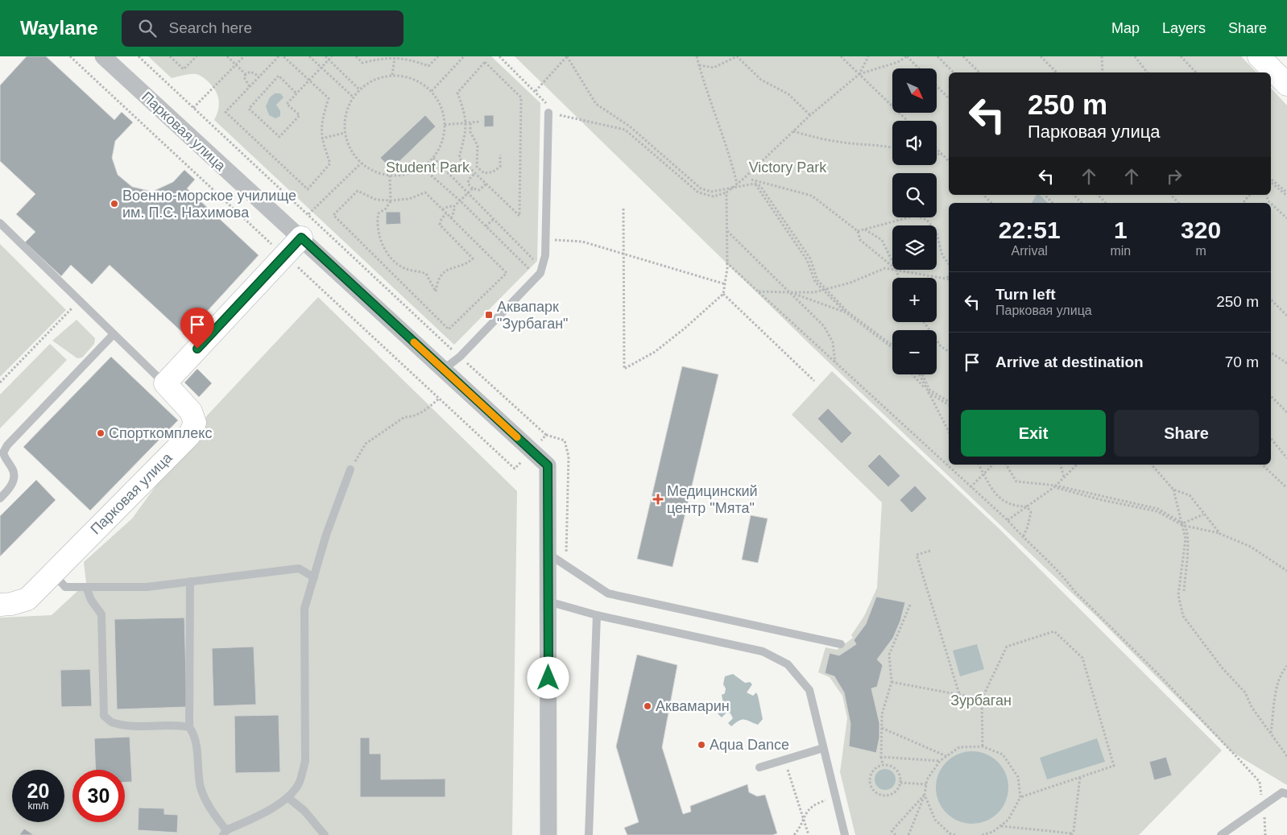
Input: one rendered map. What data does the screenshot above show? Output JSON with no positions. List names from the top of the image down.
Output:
{
  "streets": {
    "street": ["Парковая улица"]
  },
  "parks": ["Student Park", "Victory Park", "Зурбаган"],
  "places": {
    "other": [
      "Военно-морское училище им. П.С. Нахимова",
      "Спорткомплекс",
      "Аквамарин",
      "Aqua Dance"
    ],
    "transit": ["Аквапарк \"Зурбаган\""],
    "health": ["Медицинский центр \"Мята\""]
  },
  "north": "bottom right",
  "page": {
    "header": "Waylane",
    "search": "Search here",
    "nav": ["Map", "Layers", "Share"],
    "map_buttons": ["+", "−"],
    "turn": ["250 m", "Парковая улица"],
    "eta": [
      "22:51",
      "Arrival",
      "1",
      "min",
      "320",
      "m"
    ],
    "list": [
      {
        "name": "Turn left",
        "note": "Парковая улица",
        "value": "250 m"
      },
      {
        "name": "Arrive at destination",
        "value": "70 m"
      }
    ],
    "buttons": ["Exit", "Share"],
    "speed": "20 km/h",
    "limit": "30"
  }
}
